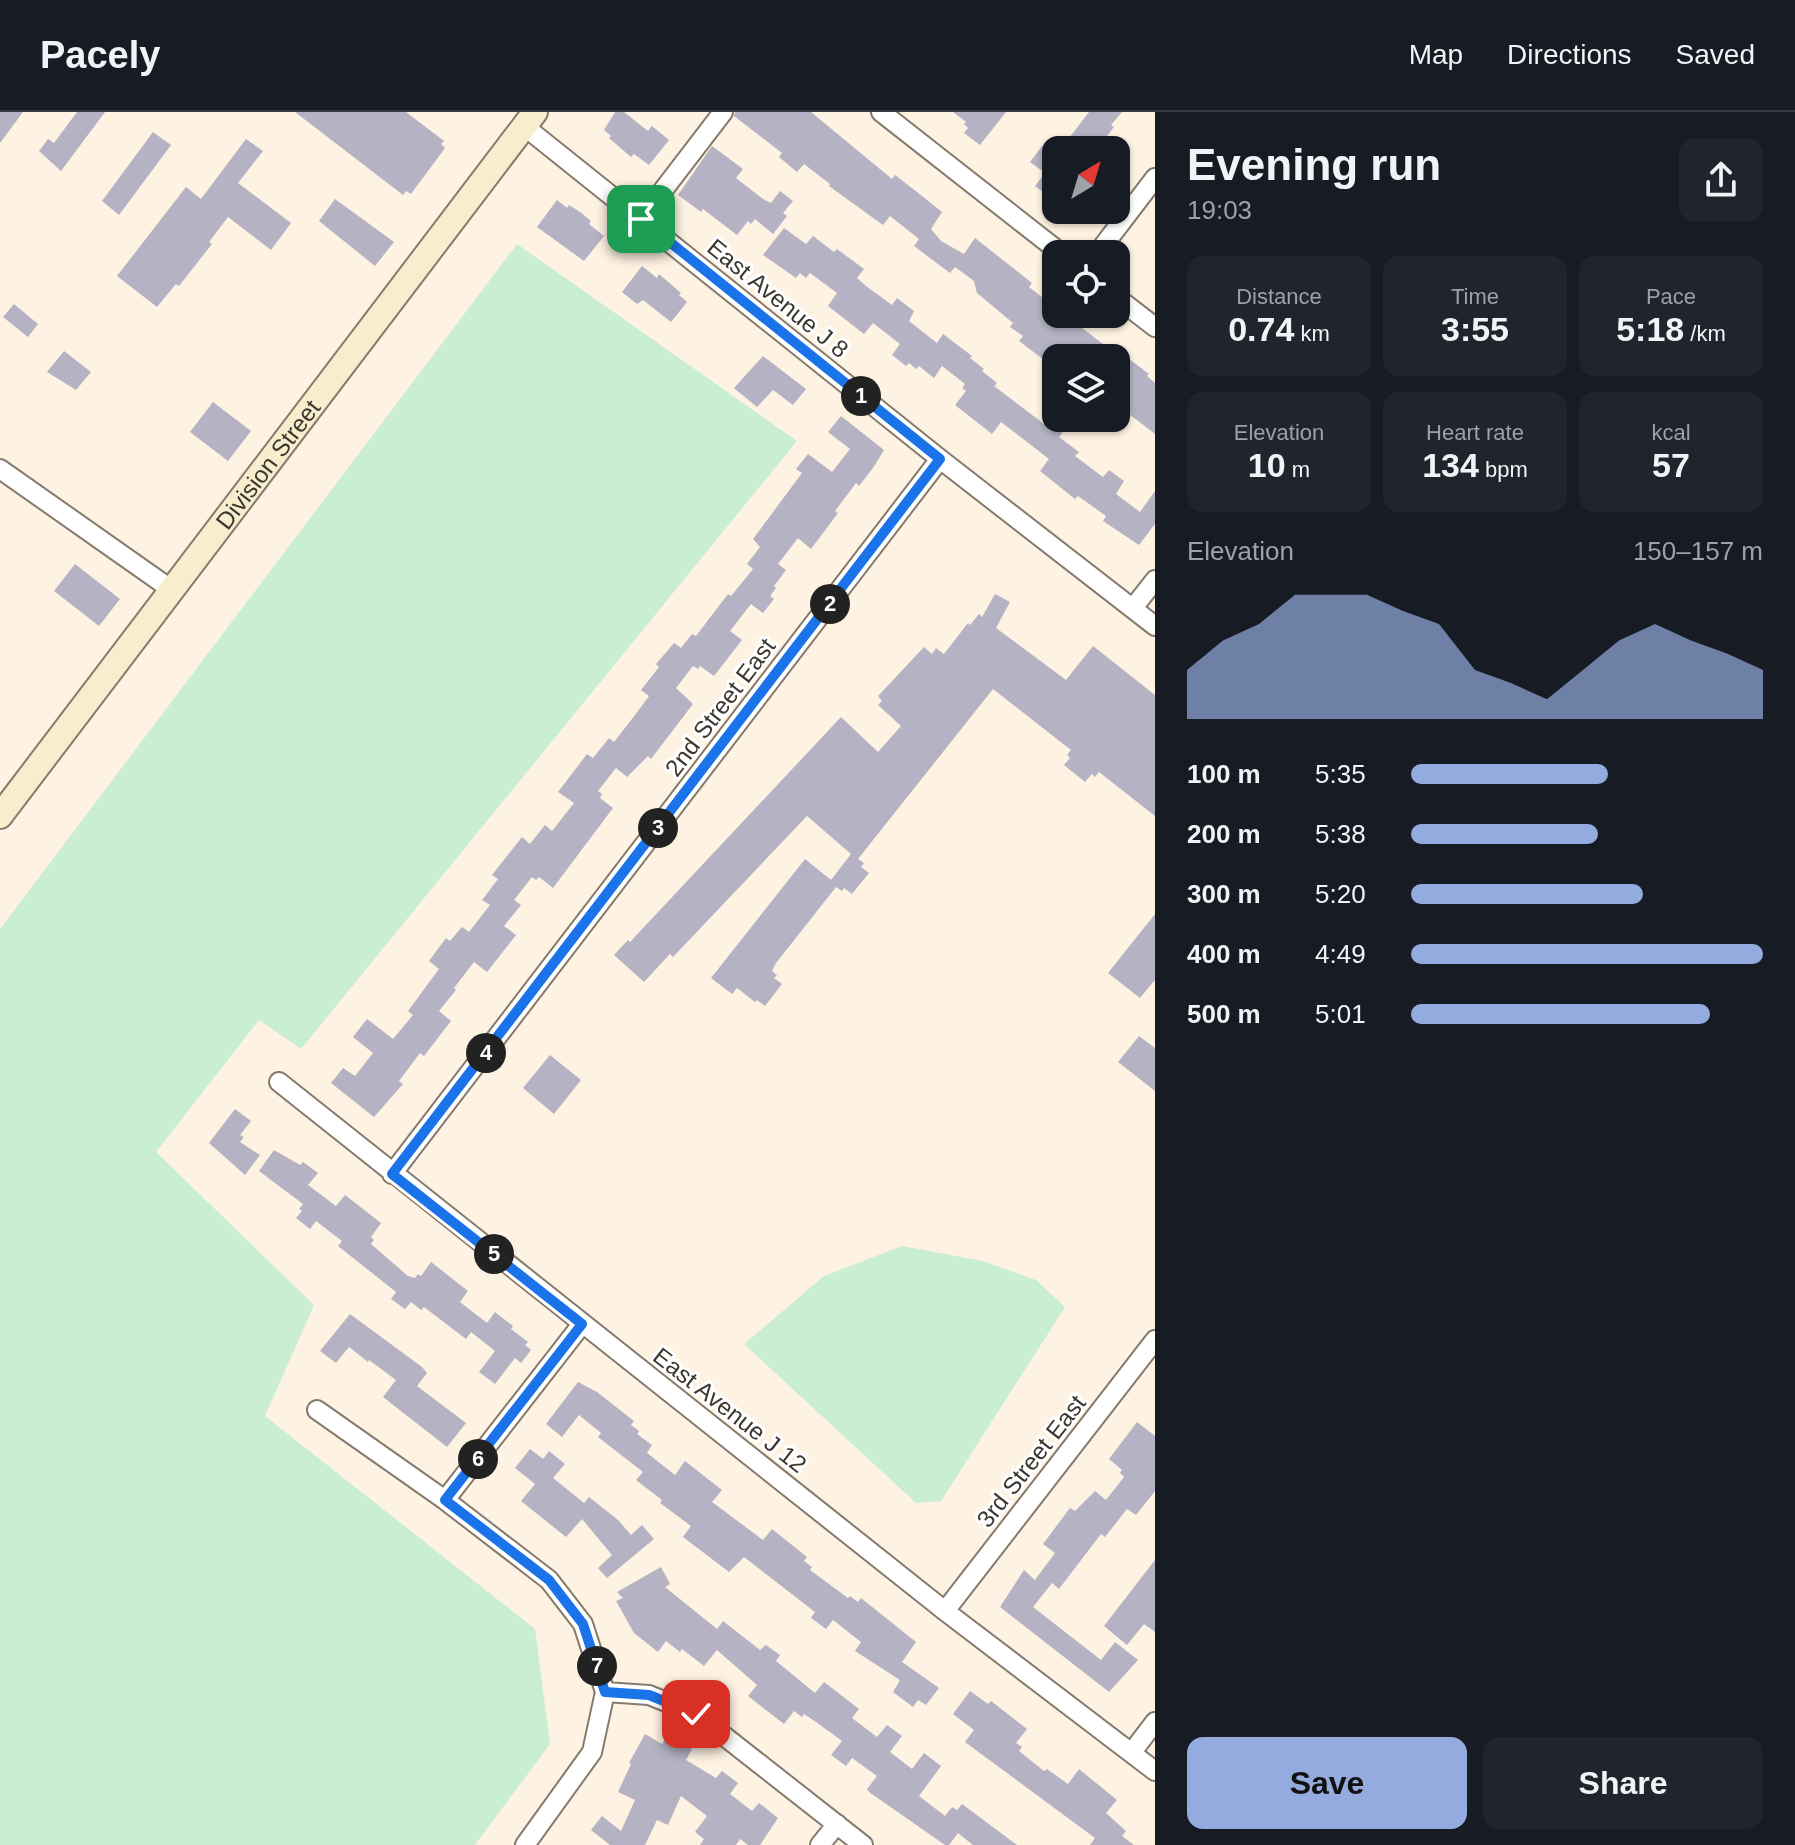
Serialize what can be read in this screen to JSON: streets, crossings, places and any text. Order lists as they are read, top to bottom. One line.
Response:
{"streets":{"main road":["Division Street"],"street":["East Avenue J 8","2nd Street East","East Avenue J 12","3rd Street East"]},"crossings":[["East Avenue J 8","Division Street"],["East Avenue J 8","2nd Street East"],["2nd Street East","East Avenue J 12"],["East Avenue J 12","3rd Street East"]],"north":"top right","page":{"header":"Pacely","nav":["Map","Directions","Saved"],"heading":["Evening run","19:03"],"stats":[["Distance","0.74 km"],["Time","3:55"],["Pace","5:18 /km"],["Elevation","10 m"],["Heart rate","134 bpm"],["kcal","57"]],"pins":["1","2","3","4","5","6","7"],"chart":["Elevation","150–157 m"],"list":[{"name":"100 m","note":"5:35"},{"name":"200 m","note":"5:38"},{"name":"300 m","note":"5:20"},{"name":"400 m","note":"4:49"},{"name":"500 m","note":"5:01"}],"buttons":["Save","Share"]}}
